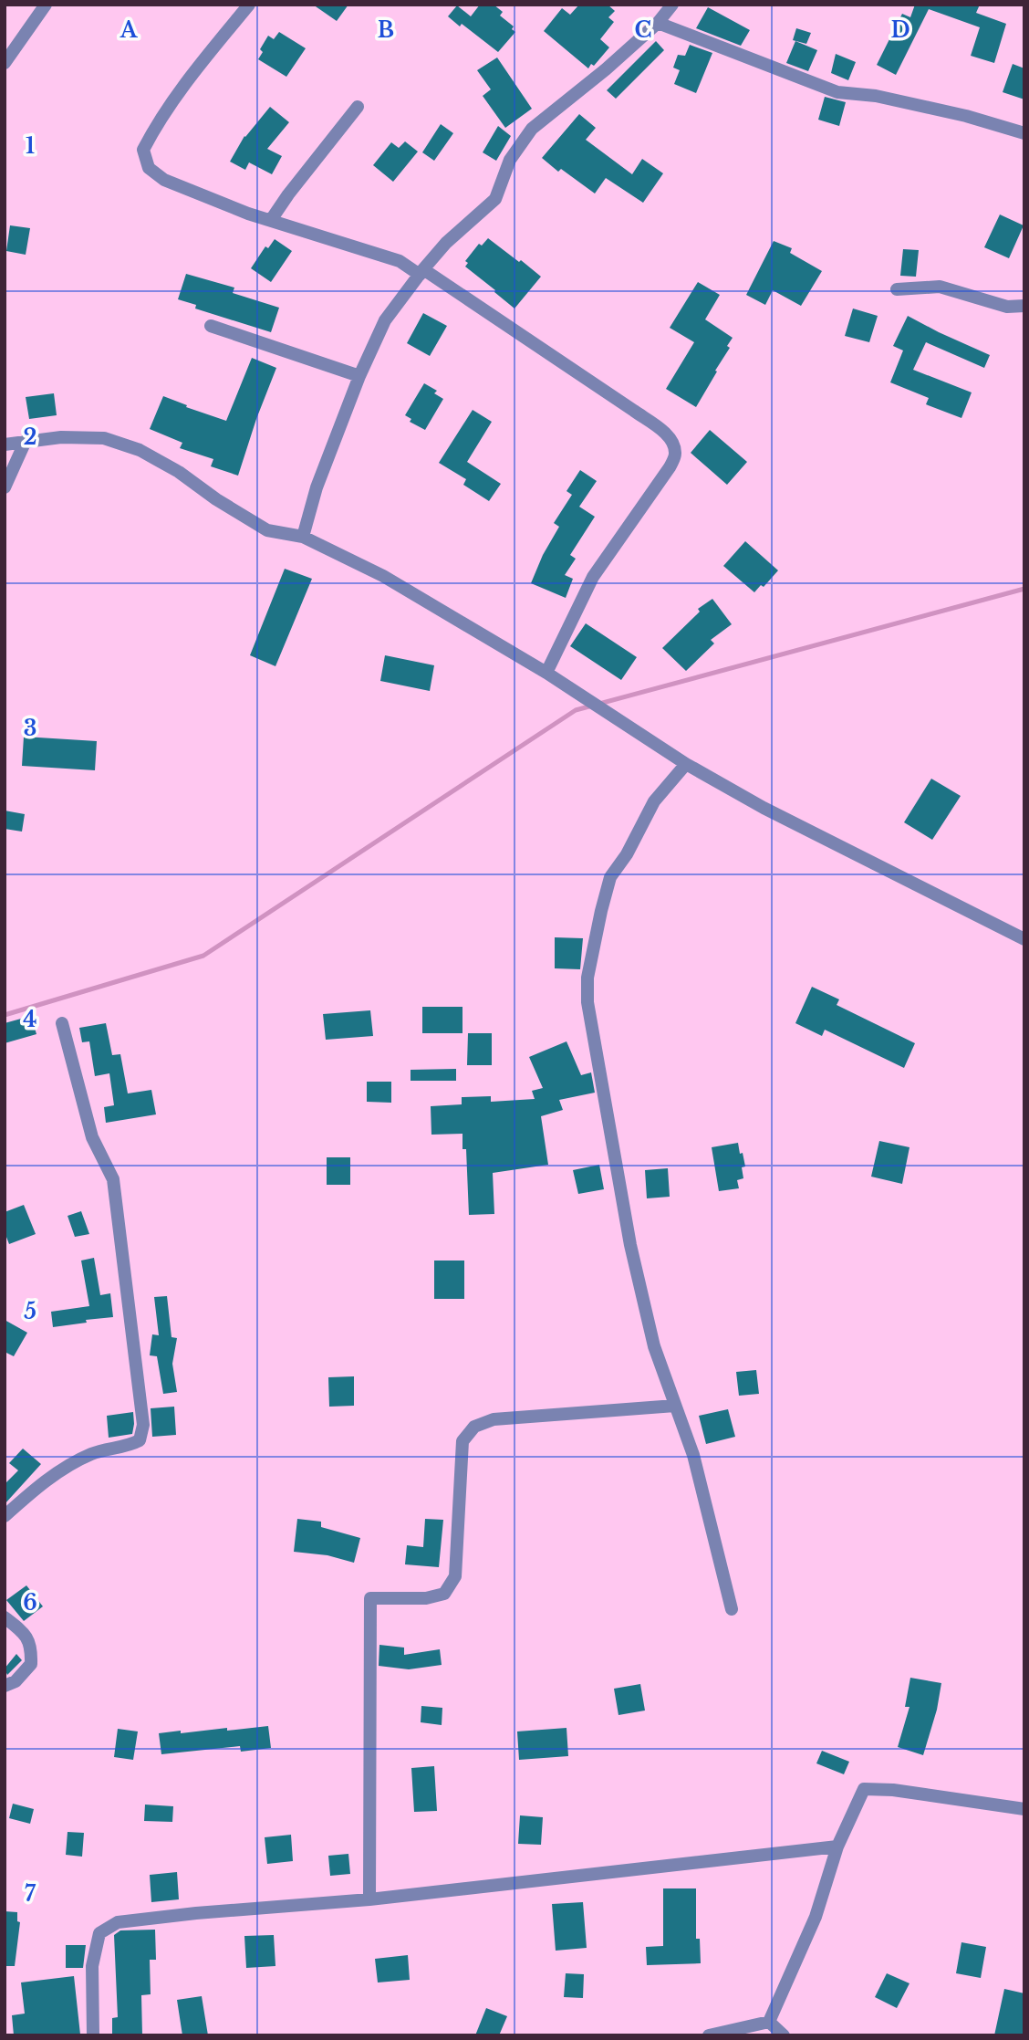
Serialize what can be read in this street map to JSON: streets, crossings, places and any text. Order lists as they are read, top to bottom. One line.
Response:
{"grid":{"columns":["A","B","C","D"],"rows":["1","2","3","4","5","6","7"]}}
